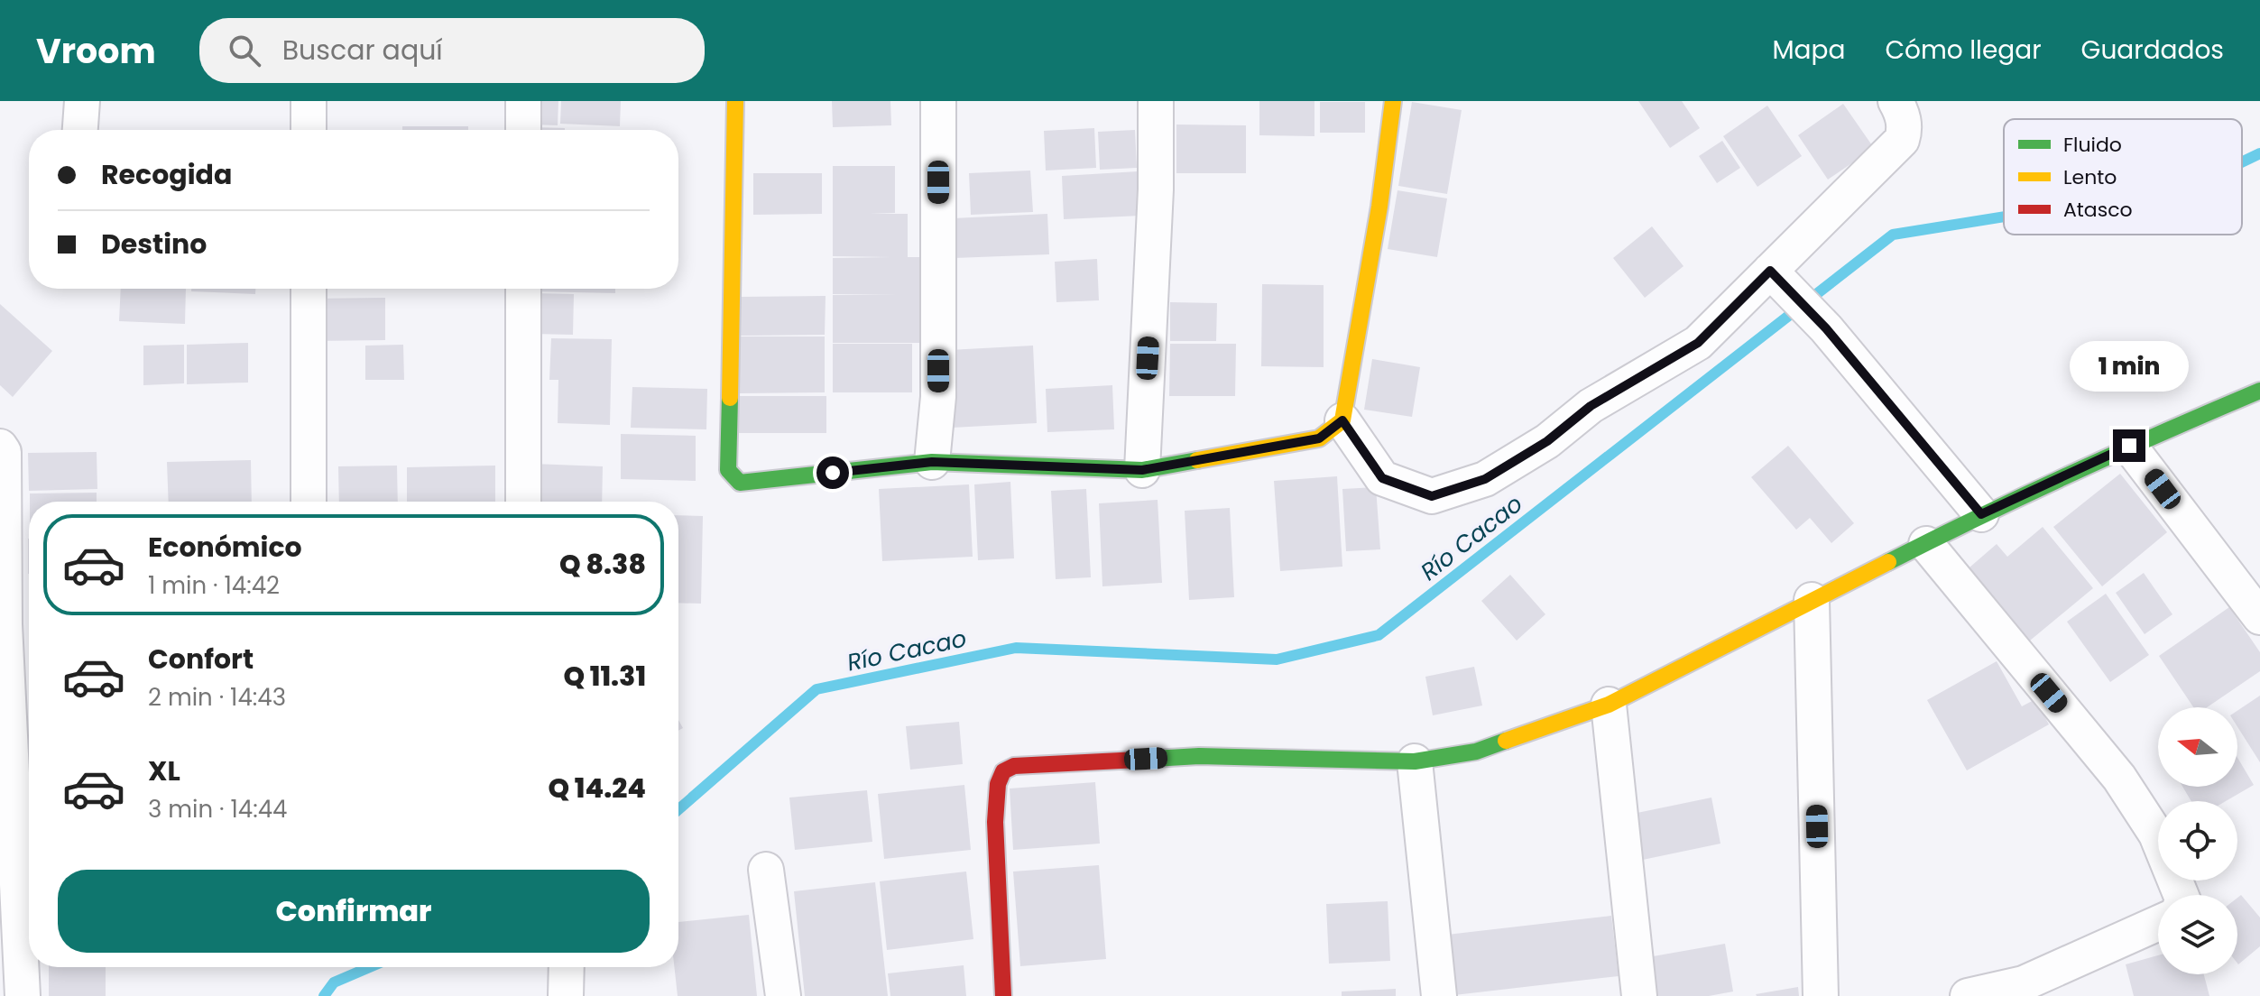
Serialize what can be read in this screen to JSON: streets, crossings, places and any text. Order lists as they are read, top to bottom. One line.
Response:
{"water":["Río Cacao"],"legend":["Fluido","Lento","Atasco"],"north":"left","page":{"header":"Vroom","search":"Buscar aquí","nav":["Mapa","Cómo llegar","Guardados"],"banner":["Recogida","Destino"],"bubble":"1 min","list":[{"name":"Económico","note":"1 min · 14:42","value":"Q 8.38"},{"name":"Confort","note":"2 min · 14:43","value":"Q 11.31"},{"name":"XL","note":"3 min · 14:44","value":"Q 14.24"}],"buttons":"Confirmar"}}
